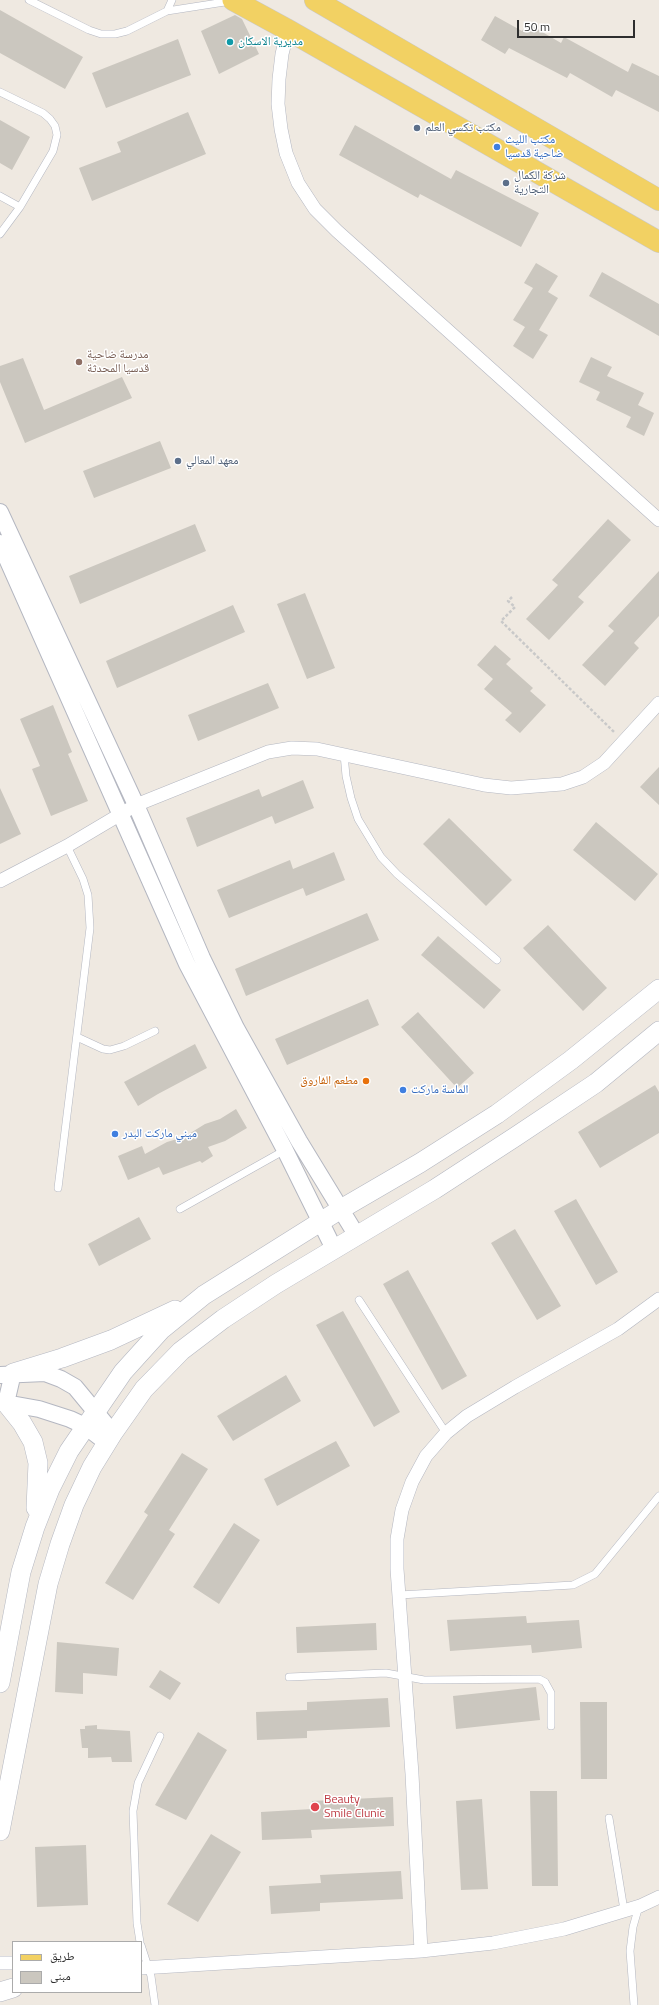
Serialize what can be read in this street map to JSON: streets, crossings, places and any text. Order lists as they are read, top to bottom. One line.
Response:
{"places":["مديرية الاسكان","مكتب تكسي العلم","مكتب الليث ضاحية قدسيا","شركة الكمال التجارية","مدرسة ضاحية قدسيا المحدثة","معهد المعالي","مطعم الفاروق","الماسة ماركت","ميني ماركت البدر","Beauty Smile Clunic"],"legend":["طريق","مبنى"],"scale_bar":"50 m"}
